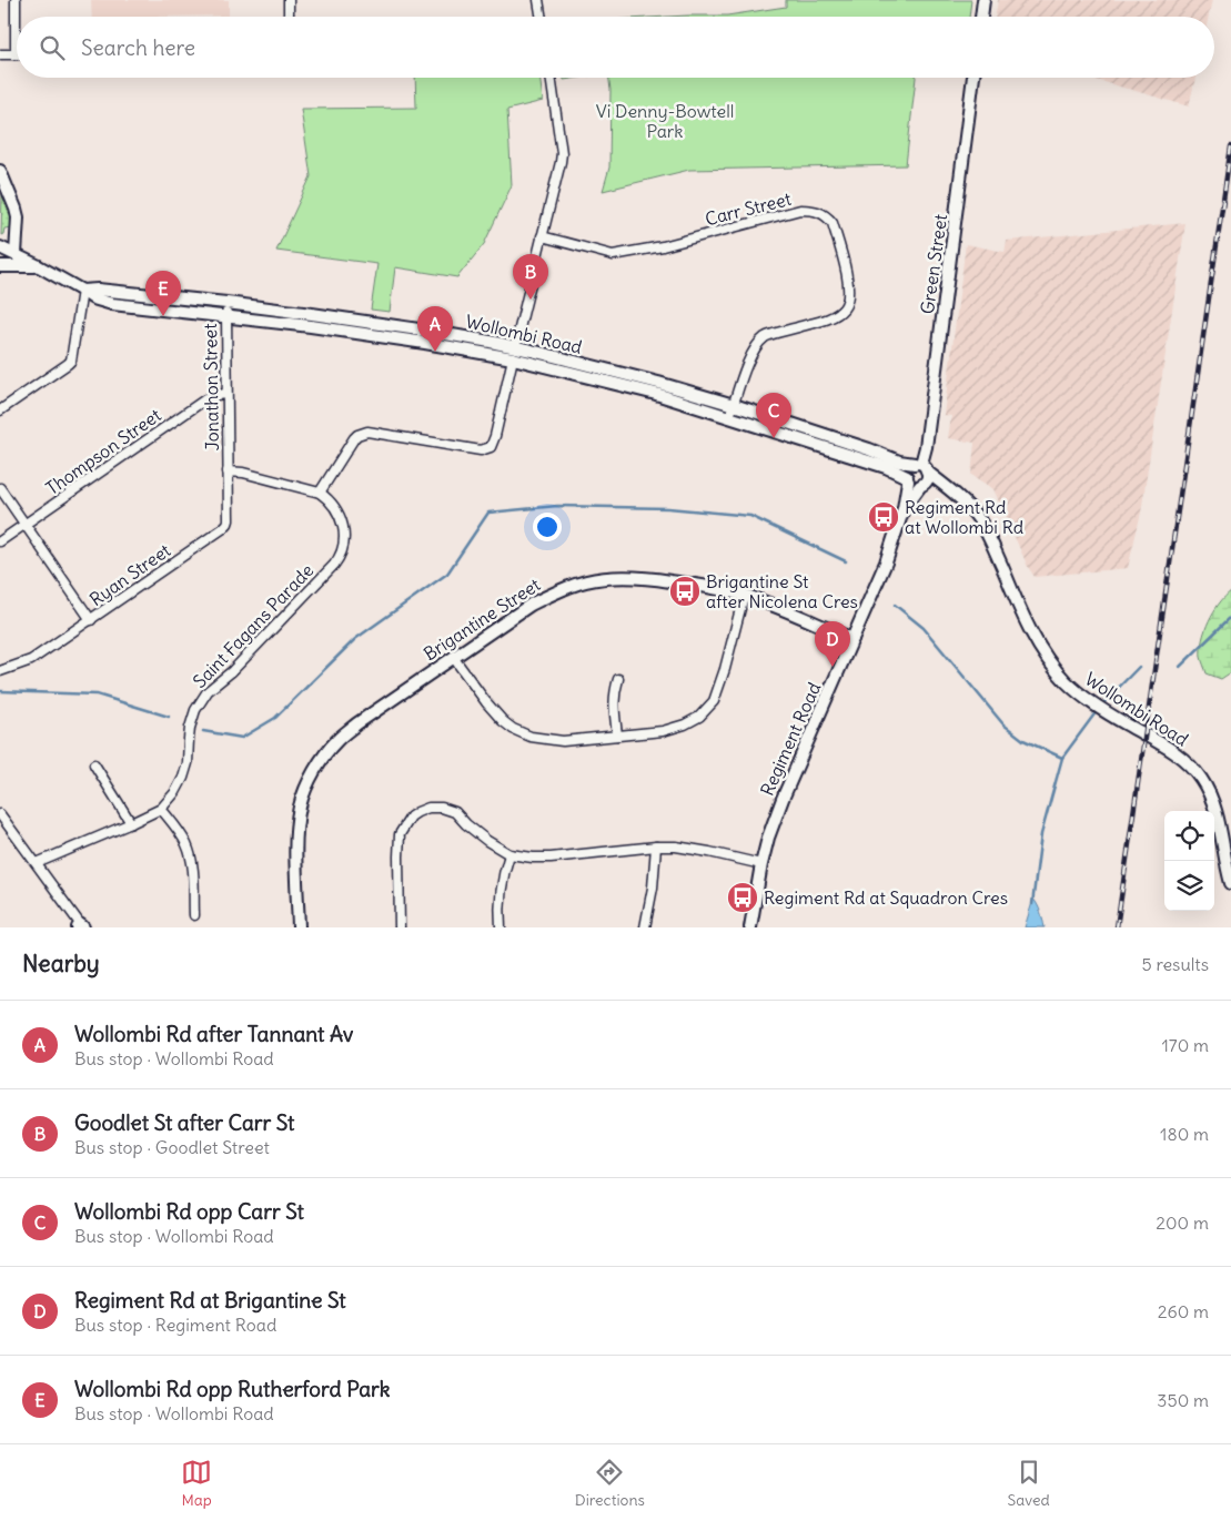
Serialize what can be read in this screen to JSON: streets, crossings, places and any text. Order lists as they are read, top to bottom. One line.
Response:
{"streets":{"main road":["Green Street","Wollombi Road","Brigantine Street","Regiment Road"],"street":["Carr Street","Jonathon Street","Thompson Street","Ryan Street","Saint Fagans Parade"]},"crossings":[["Carr Street","Wollombi Road"],["Green Street","Wollombi Road"],["Green Street","Regiment Road"],["Wollombi Road","Jonathon Street"],["Wollombi Road","Regiment Road"],["Jonathon Street","Thompson Street"],["Jonathon Street","Ryan Street"],["Brigantine Street","Regiment Road"]],"parks":["Vi Denny-Bowtell Park"],"places":{"bus stop":["Regiment Rd at Wollombi Rd","Brigantine St after Nicolena Cres","Regiment Rd at Squadron Cres"]},"page":{"search":"Search here","pins":["B","E","A","C","D"],"heading":["Nearby","5 results"],"list":[{"mark":"A","name":"Wollombi Rd after Tannant Av","note":"Bus stop · Wollombi Road","value":"170 m"},{"mark":"B","name":"Goodlet St after Carr St","note":"Bus stop · Goodlet Street","value":"180 m"},{"mark":"C","name":"Wollombi Rd opp Carr St","note":"Bus stop · Wollombi Road","value":"200 m"},{"mark":"D","name":"Regiment Rd at Brigantine St","note":"Bus stop · Regiment Road","value":"260 m"},{"mark":"E","name":"Wollombi Rd opp Rutherford Park","note":"Bus stop · Wollombi Road","value":"350 m"}],"nav":["Map","Directions","Saved"]}}
